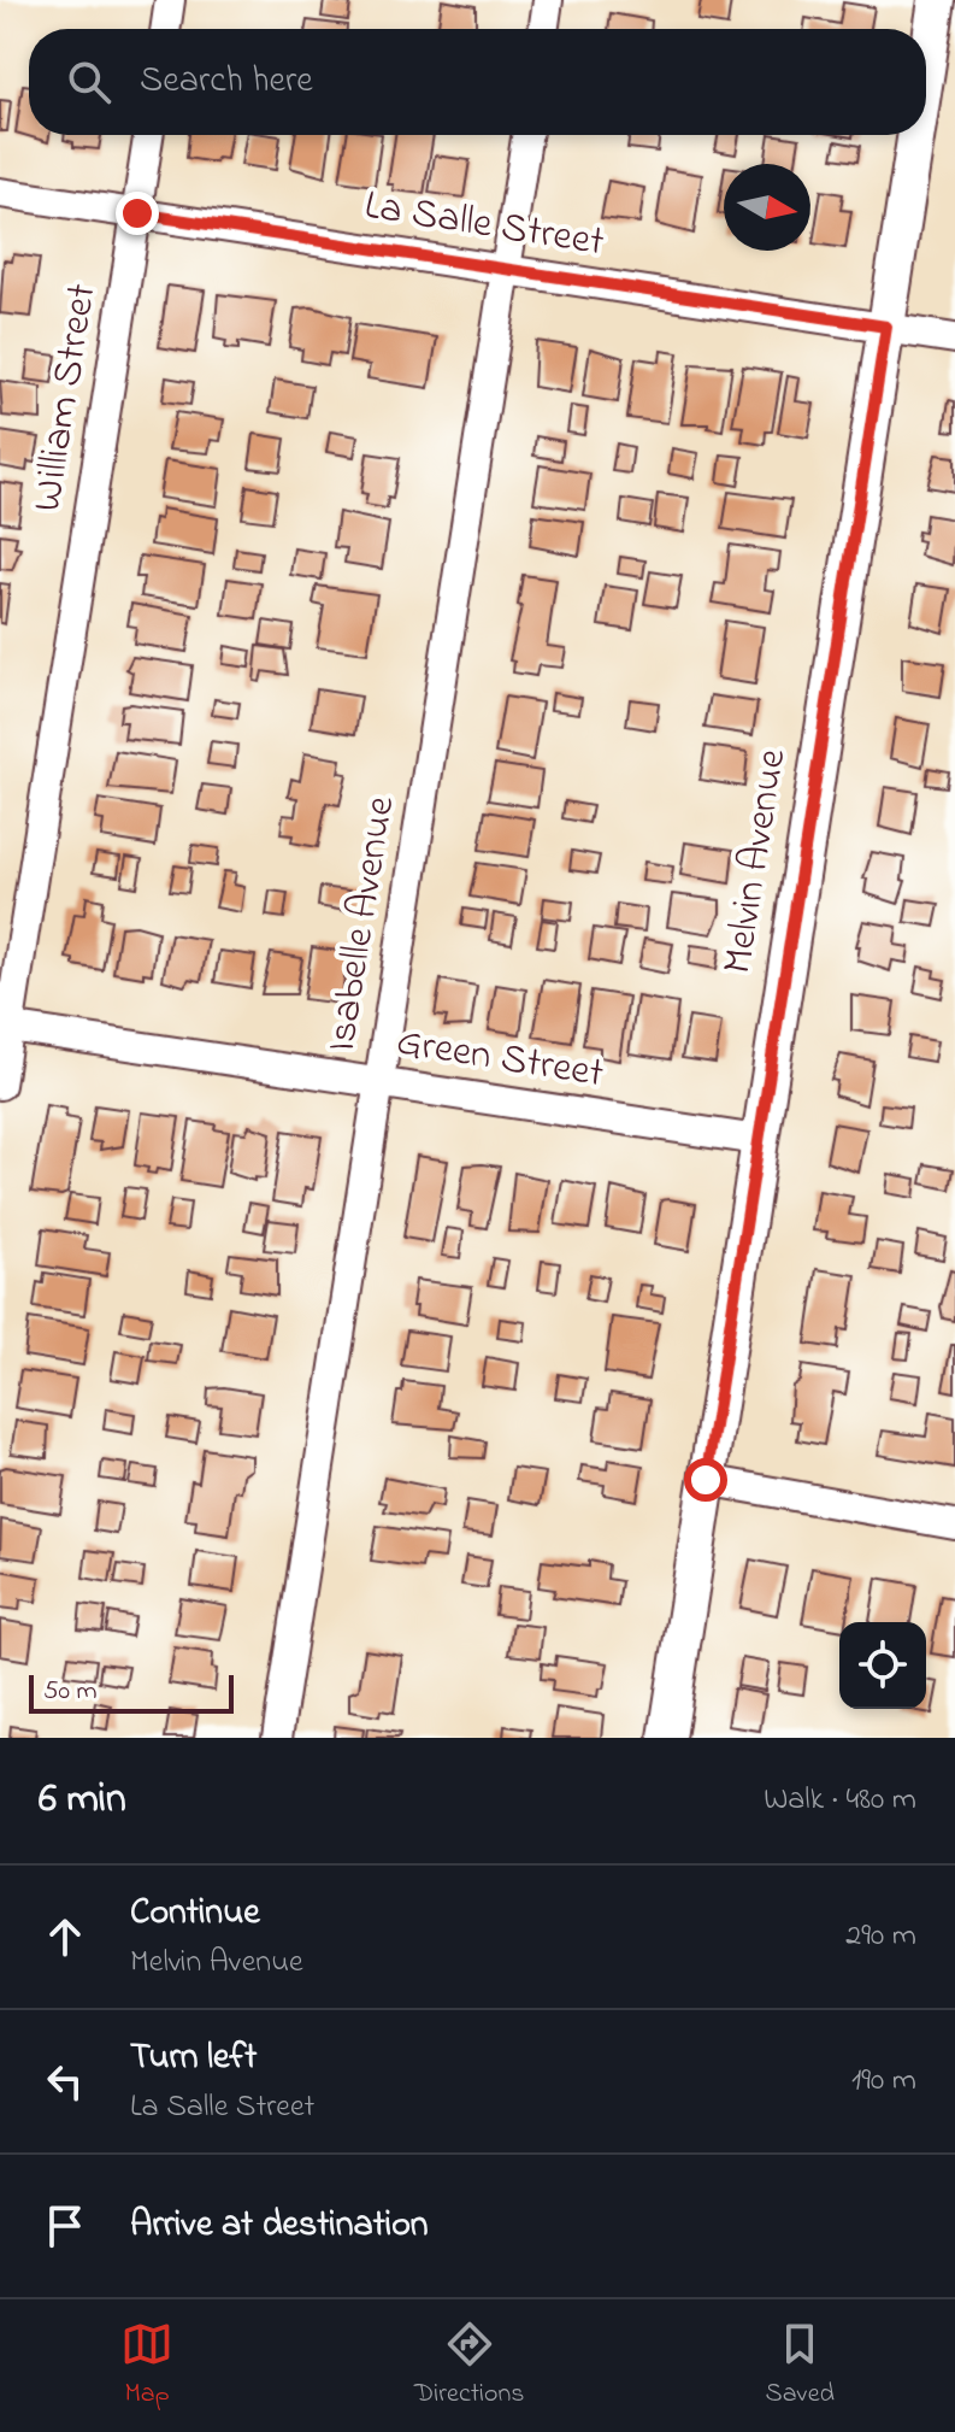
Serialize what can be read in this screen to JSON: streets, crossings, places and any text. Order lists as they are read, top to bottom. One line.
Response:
{"streets":{"street":["La Salle Street","William Street","Melvin Avenue","Isabelle Avenue","Green Street"]},"crossings":[["La Salle Street","William Street"],["La Salle Street","Melvin Avenue"],["La Salle Street","Isabelle Avenue"],["William Street","Green Street"],["Melvin Avenue","Green Street"],["Isabelle Avenue","Green Street"]],"scale_bar":"50 m","north":"right","page":{"search":"Search here","scale":"50 m","heading":["6 min","Walk · 480 m"],"list":[["Continue","Melvin Avenue","290 m"],["Turn left","La Salle Street","190 m"],"Arrive at destination"],"nav":["Map","Directions","Saved"]}}
